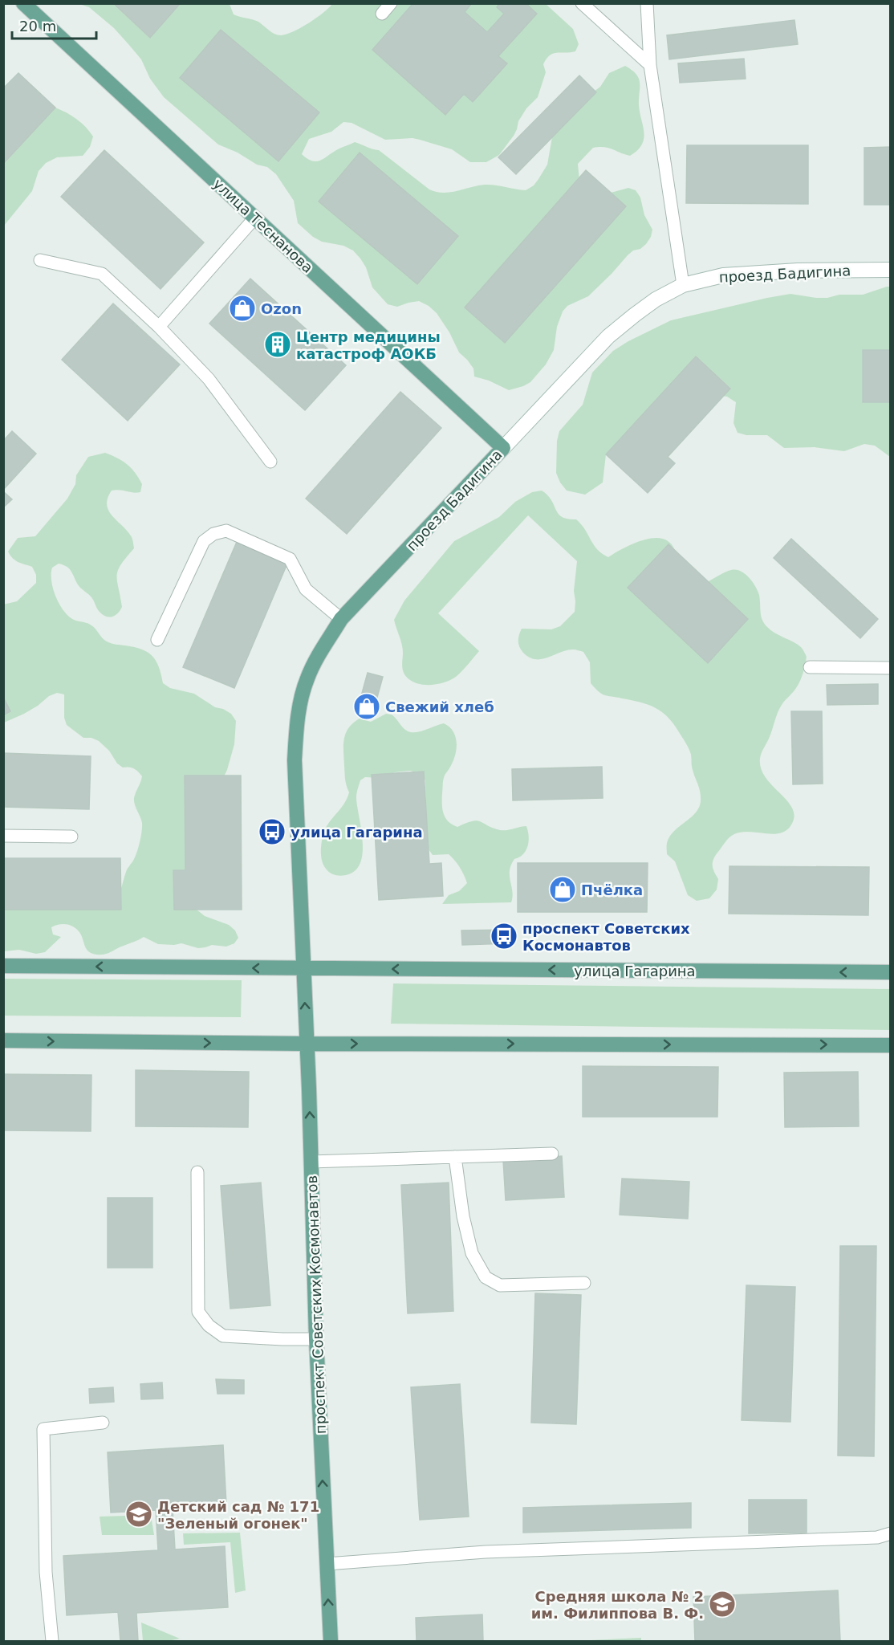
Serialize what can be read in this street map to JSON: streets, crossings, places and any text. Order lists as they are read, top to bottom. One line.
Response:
{"streets":{"main road":["улица Теснанова","проезд Бадигина","улица Гагарина","проспект Советских Космонавтов"]},"crossings":[["улица Теснанова","проезд Бадигина"],["проезд Бадигина","улица Гагарина"],["проезд Бадигина","проспект Советских Космонавтов"],["улица Гагарина","проспект Советских Космонавтов"]],"one_way":["проспект Советских Космонавтов"],"places":{"shop":["Ozon","Свежий хлеб","Пчёлка"],"building":["Центр медицины катастроф АОКБ"],"bus stop":["улица Гагарина","проспект Советских Космонавтов"],"school or university":["Детский сад № 171 \"Зеленый огонек\"","Средняя школа № 2 им. Филиппова В. Ф."]},"scale_bar":"20 m"}
